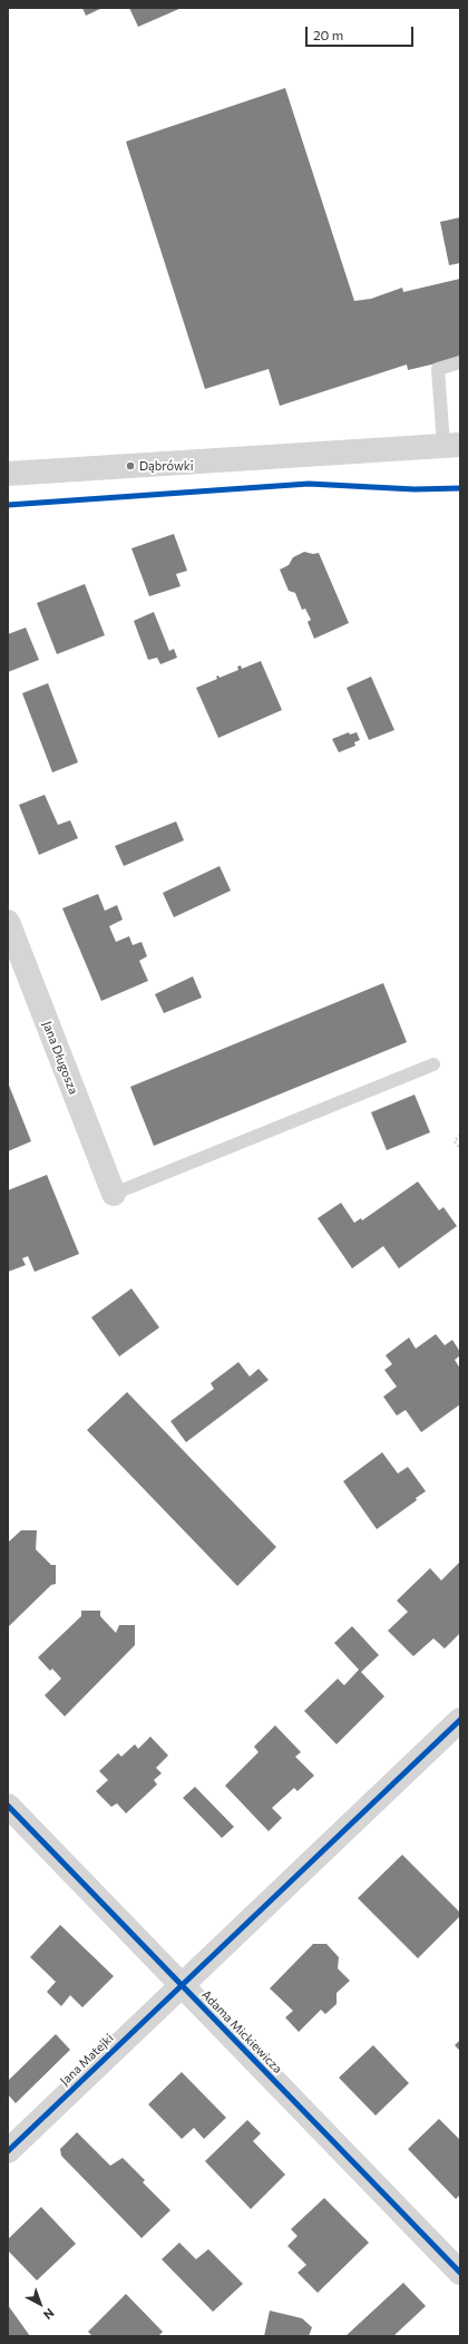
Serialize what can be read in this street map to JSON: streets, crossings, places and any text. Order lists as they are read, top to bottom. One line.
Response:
{"streets":{"street":["Jana Długosza","Adama Mickiewicza","Jana Matejki"]},"crossings":[["Adama Mickiewicza","Jana Matejki"]],"places":["Dąbrówki"],"scale_bar":"20 m","north":"bottom right"}
